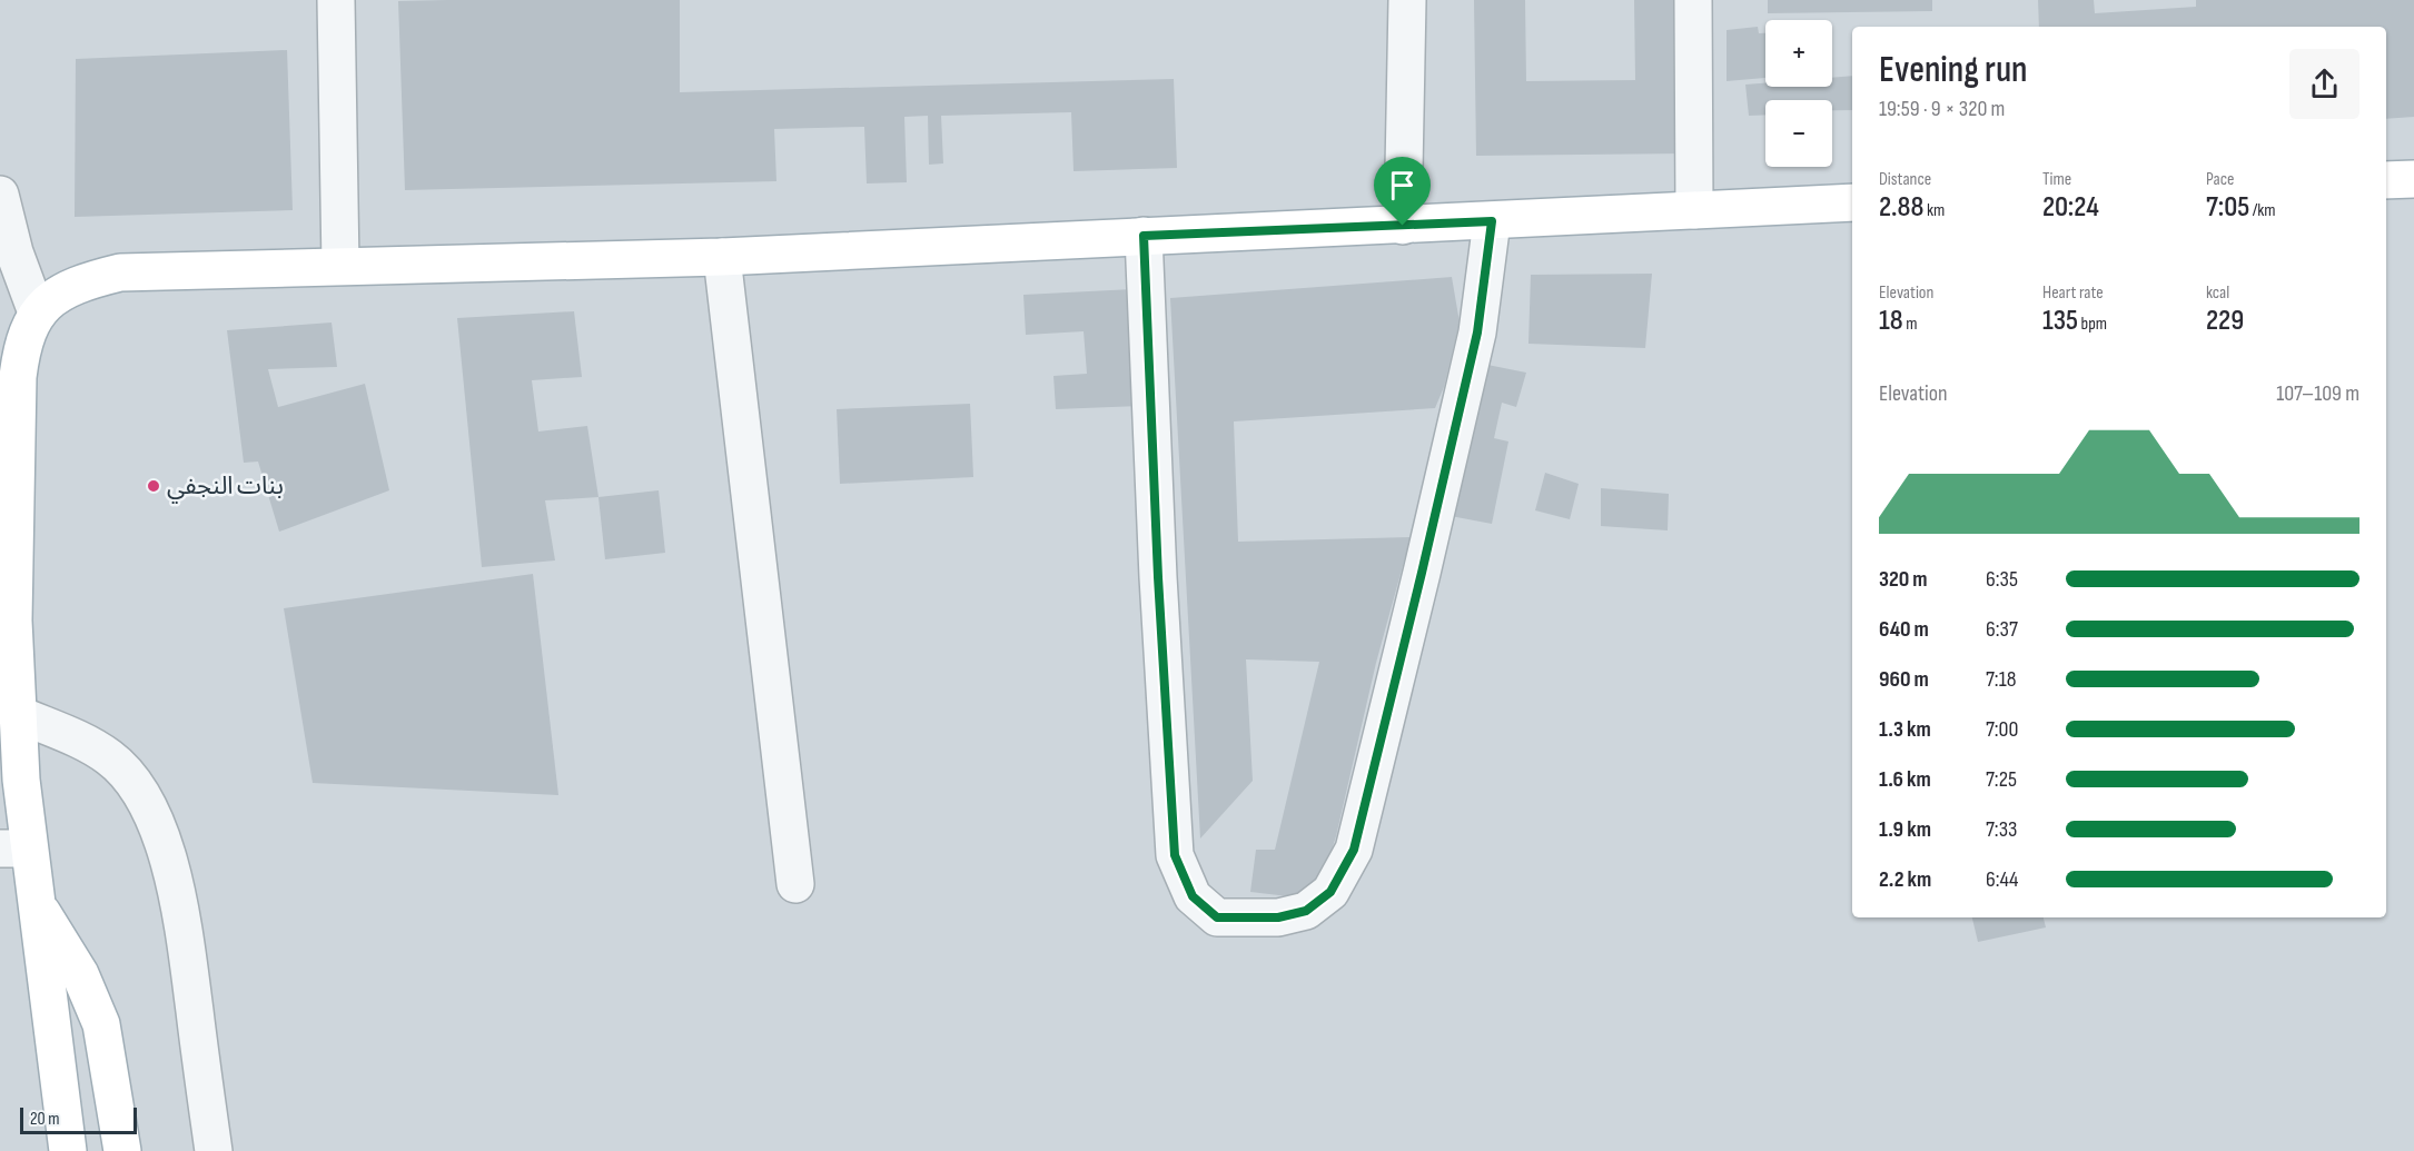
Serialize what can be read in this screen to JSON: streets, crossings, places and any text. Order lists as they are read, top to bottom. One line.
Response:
{"places":["بنات النجفي"],"scale_bar":"20 m","page":{"map_buttons":["+","−"],"heading":["Evening run","19:59 · 9 × 320 m"],"stats":[["Distance","2.88 km"],["Time","20:24"],["Pace","7:05 /km"],["Elevation","18 m"],["Heart rate","135 bpm"],["kcal","229"]],"chart":["Elevation","107–109 m"],"list":[{"name":"320 m","note":"6:35"},{"name":"640 m","note":"6:37"},{"name":"960 m","note":"7:18"},{"name":"1.3 km","note":"7:00"},{"name":"1.6 km","note":"7:25"},{"name":"1.9 km","note":"7:33"},{"name":"2.2 km","note":"6:44"}],"scale":"20 m"}}
